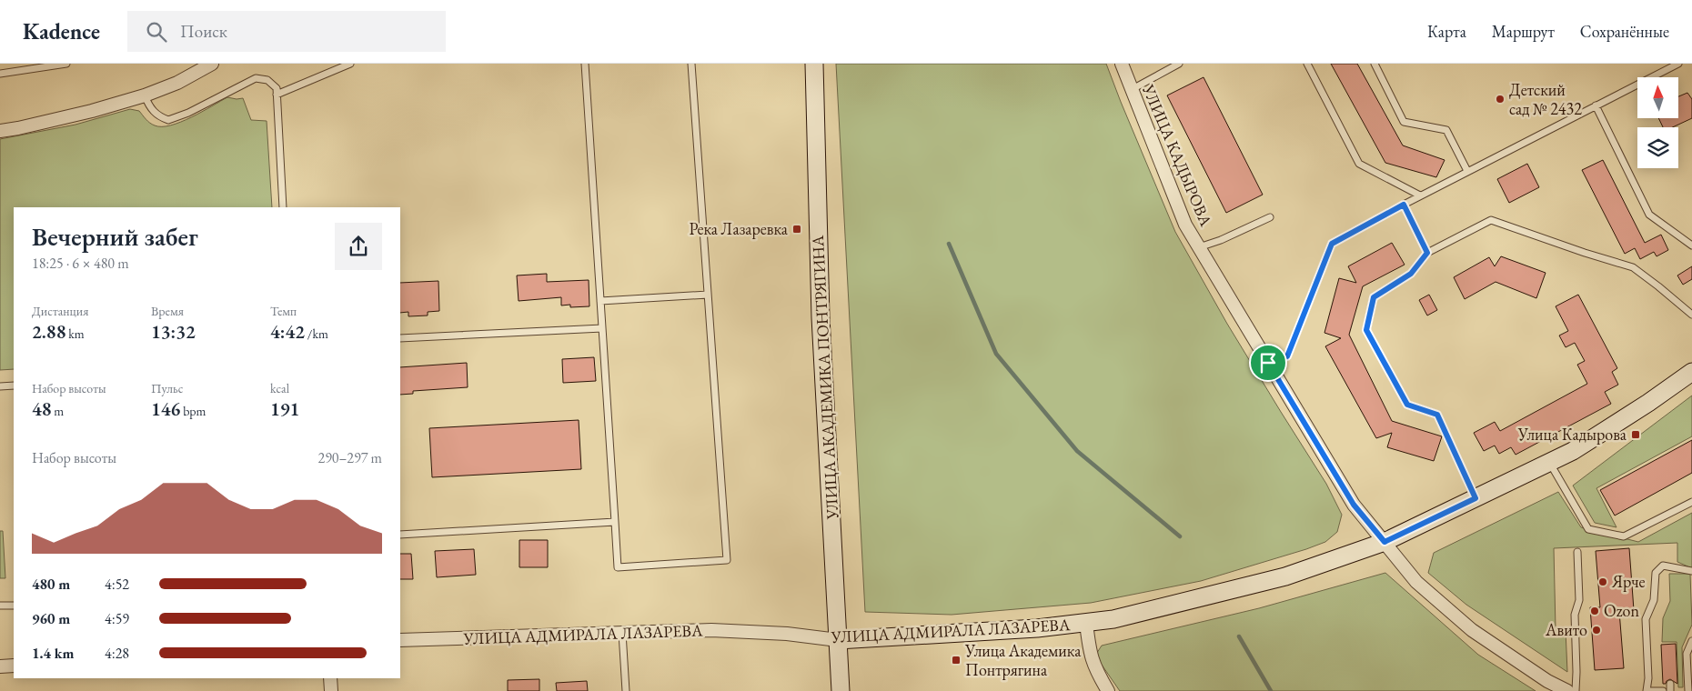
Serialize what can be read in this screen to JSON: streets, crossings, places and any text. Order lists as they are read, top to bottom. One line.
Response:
{"streets":{"street":["УЛИЦА КАДЫРОВА","УЛИЦА АКАДЕМИКА ПОНТРЯГИНА","УЛИЦА АДМИРАЛА ЛАЗАРЕВА"]},"crossings":[["УЛИЦА КАДЫРОВА","УЛИЦА АДМИРАЛА ЛАЗАРЕВА"],["УЛИЦА АКАДЕМИКА ПОНТРЯГИНА","УЛИЦА АДМИРАЛА ЛАЗАРЕВА"]],"places":{"other":["Детский сад № 2432","Ярче","Ozon","Авито"],"transit":["Река Лазаревка","Улица Кадырова","Улица Академика Понтрягина"]},"north":"top","page":{"header":"Kadence","search":"Поиск","nav":["Карта","Маршрут","Сохранённые"],"heading":["Вечерний забег","18:25 · 6 × 480 m"],"stats":[["Дистанция","2.88 km"],["Время","13:32"],["Темп","4:42 /km"],["Набор высоты","48 m"],["Пульс","146 bpm"],["kcal","191"]],"chart":["Набор высоты","290–297 m"],"list":[{"name":"480 m","note":"4:52"},{"name":"960 m","note":"4:59"},{"name":"1.4 km","note":"4:28"}]}}
